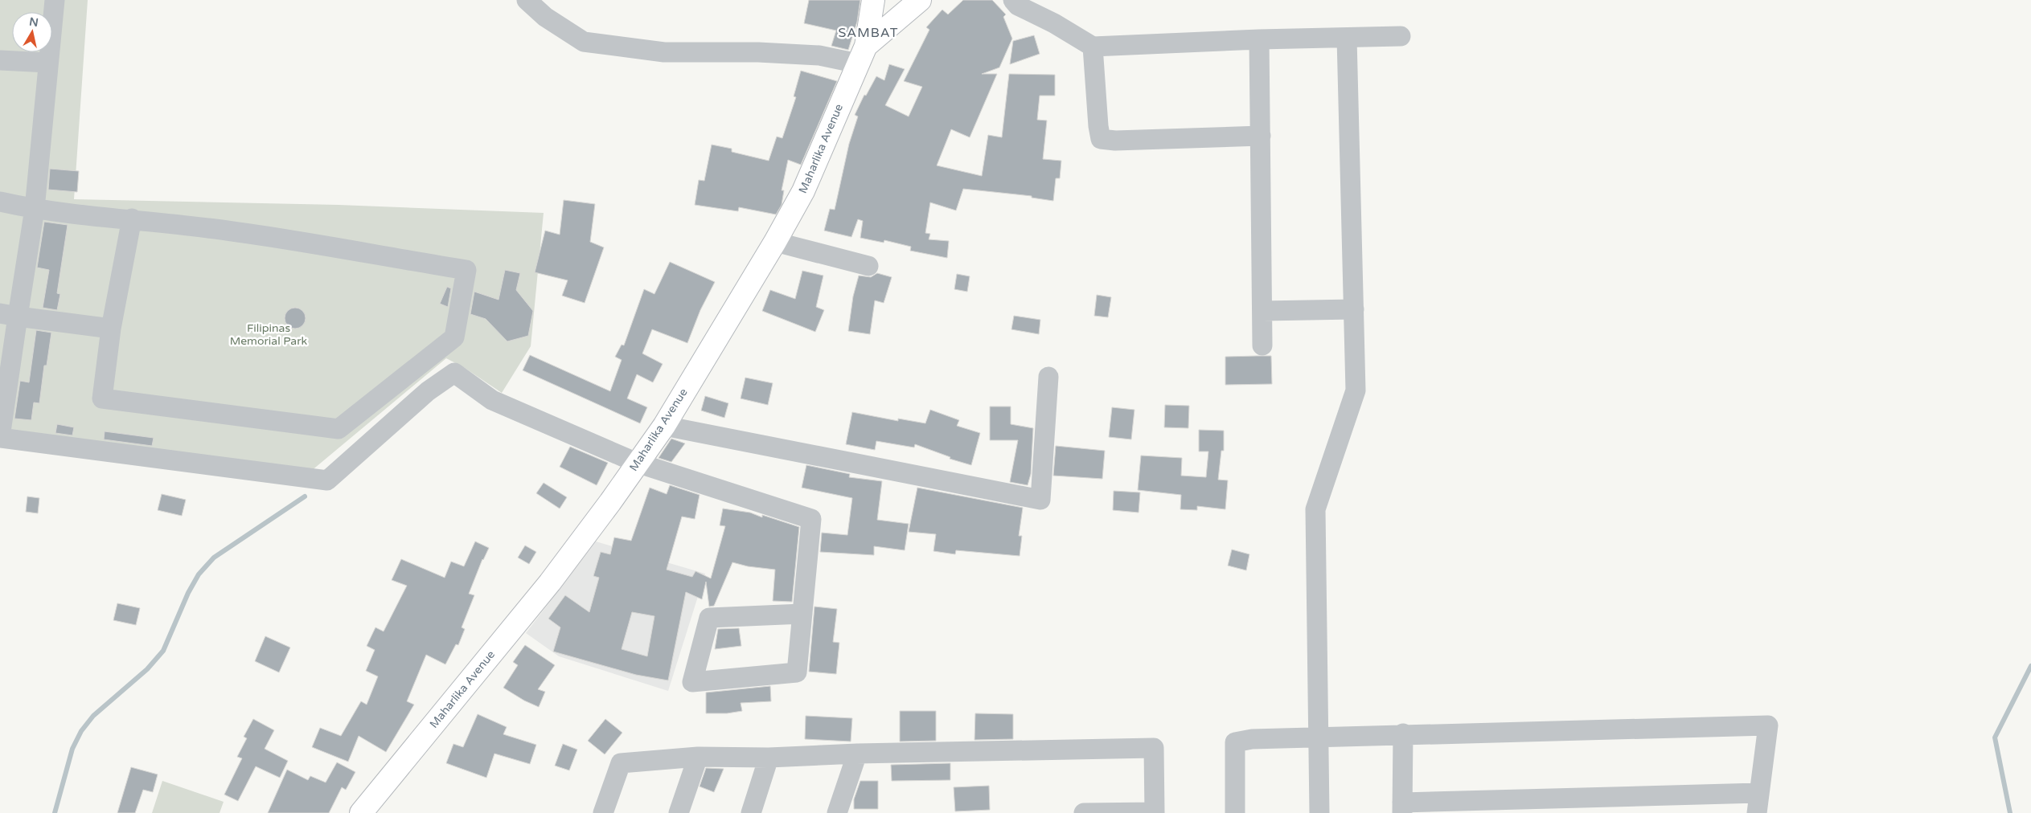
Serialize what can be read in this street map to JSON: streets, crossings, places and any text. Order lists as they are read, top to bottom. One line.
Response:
{"streets":{"main road":["Maharlika Avenue"]},"districts":["SAMBAT"],"parks":["Filipinas Memorial Park"],"north":"top"}
